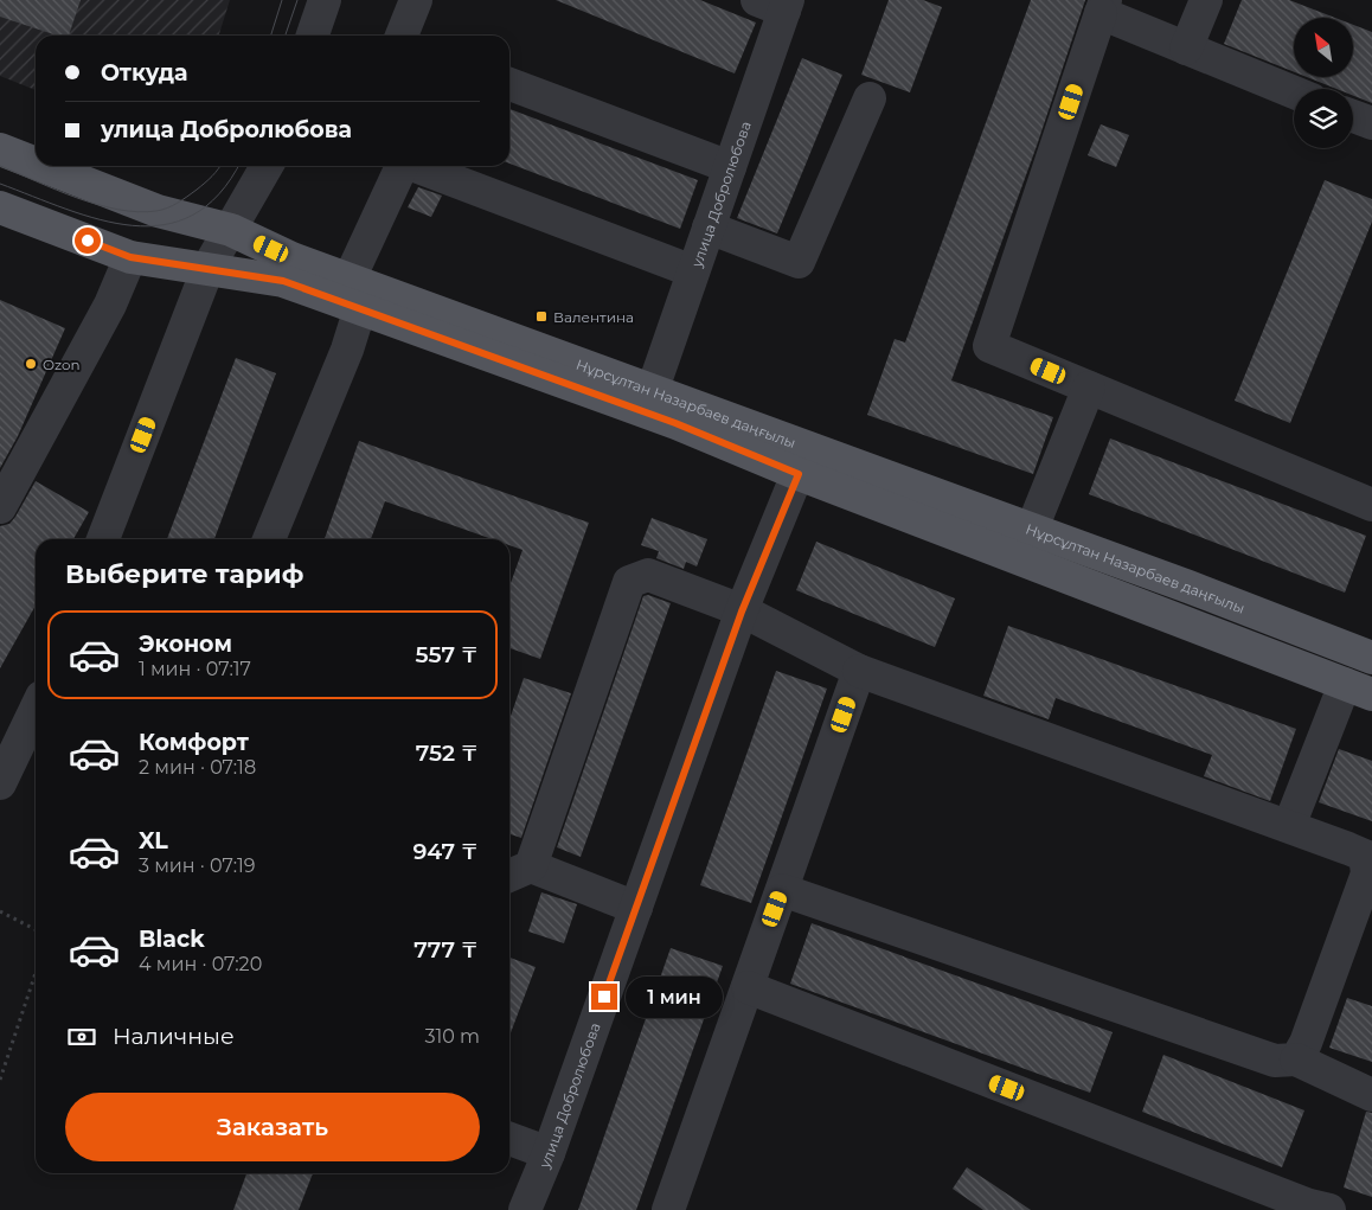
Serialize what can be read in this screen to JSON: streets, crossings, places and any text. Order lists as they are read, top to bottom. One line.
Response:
{"streets":{"main road":["Нұрсұлтан Назарбаев даңғылы"],"street":["улица Добролюбова"]},"crossings":[["улица Добролюбова","Нұрсұлтан Назарбаев даңғылы"]],"places":{"transit":["Валентина"],"other":["Ozon"]},"north":"top left","page":{"banner":["Откуда","улица Добролюбова"],"heading":"Выберите тариф","list":[{"name":"Эконом","note":"1 мин · 07:17","value":"557 ₸"},{"name":"Комфорт","note":"2 мин · 07:18","value":"752 ₸"},{"name":"XL","note":"3 мин · 07:19","value":"947 ₸"},{"name":"Black","note":"4 мин · 07:20","value":"777 ₸"}],"bubble":"1 мин","pay":["Наличные","310 m"],"buttons":"Заказать"}}
